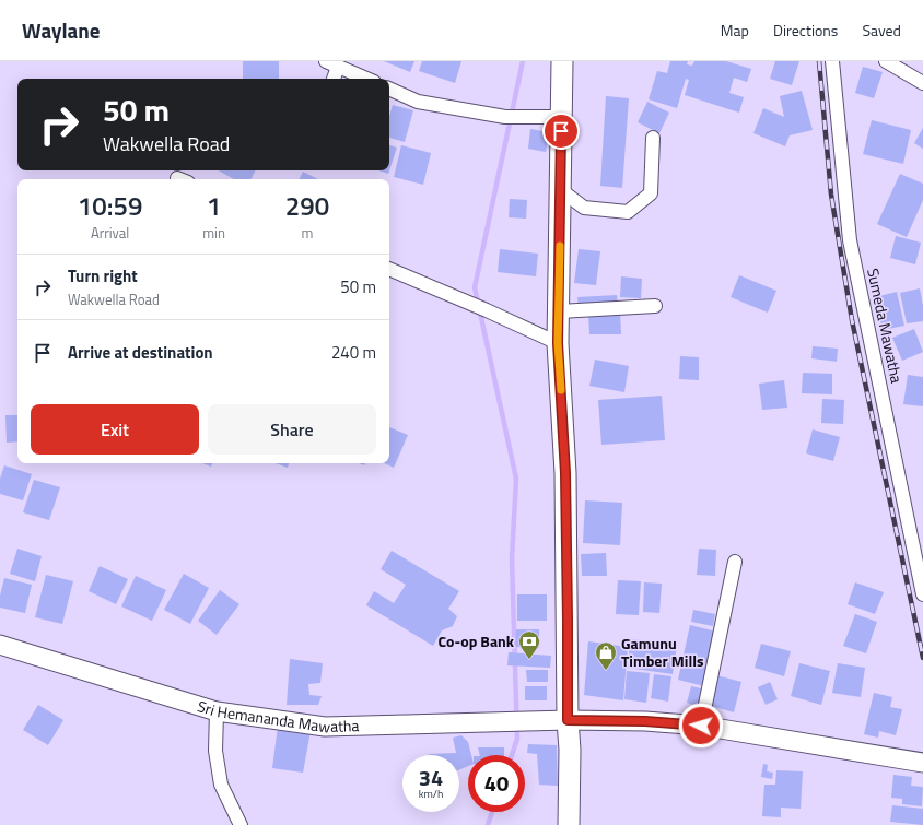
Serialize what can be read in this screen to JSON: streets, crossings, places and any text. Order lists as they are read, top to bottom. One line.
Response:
{"streets":{"main road":["Sri Hemananda Mawatha"],"street":["Sumeda Mawatha"]},"places":{"bank":["Co-op Bank"],"shop":["Gamunu Timber Mills"]},"page":{"header":"Waylane","nav":["Map","Directions","Saved"],"turn":["50 m","Wakwella Road"],"eta":["10:59","Arrival","1","min","290","m"],"list":[{"name":"Turn right","note":"Wakwella Road","value":"50 m"},{"name":"Arrive at destination","value":"240 m"}],"buttons":["Exit","Share"],"speed":"34 km/h","limit":"40"}}
